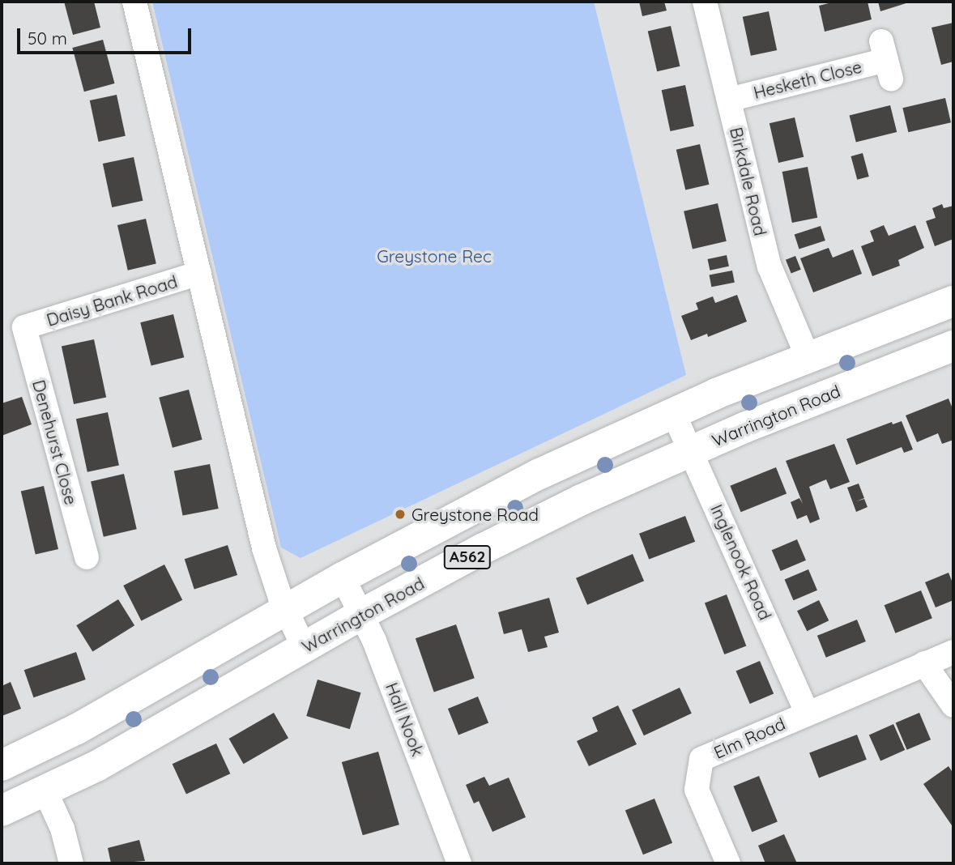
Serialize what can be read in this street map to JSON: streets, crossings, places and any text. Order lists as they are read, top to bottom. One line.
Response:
{"streets":{"main road":["Warrington Road","A562"],"street":["Hesketh Close","Birkdale Road","Daisy Bank Road","Denehurst Close","Inglenook Road","Hall Nook","Elm Road"]},"crossings":[["Hesketh Close","Birkdale Road"],["Birkdale Road","A562"],["Daisy Bank Road","Denehurst Close"],["Warrington Road","Inglenook Road"],["Warrington Road","Hall Nook"],["A562","Inglenook Road"],["A562","Hall Nook"],["Inglenook Road","Elm Road"]],"parks":["Greystone Rec"],"places":["Greystone Road"],"scale_bar":"50 m"}
